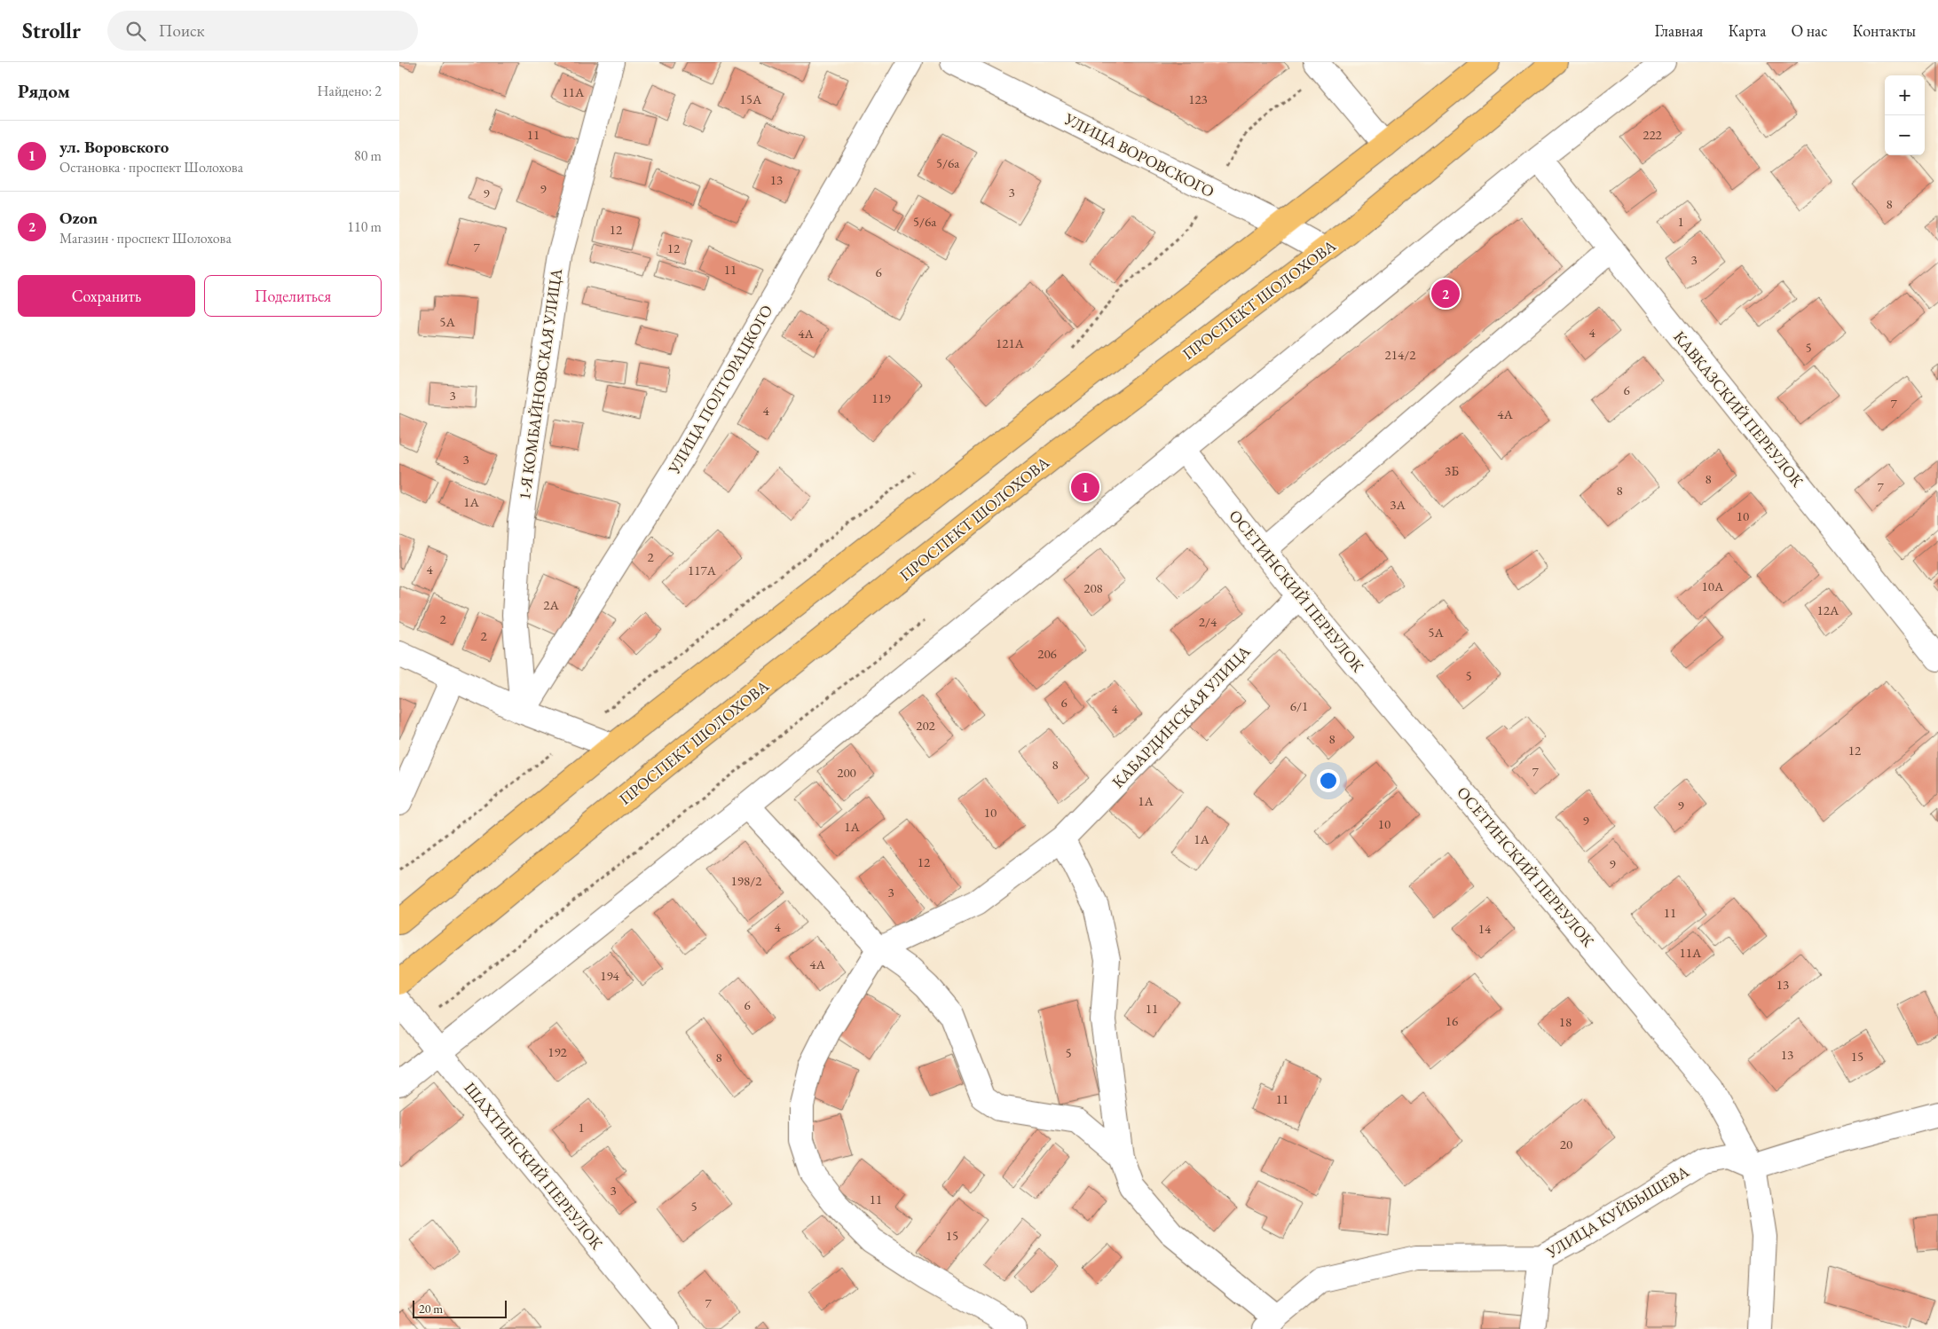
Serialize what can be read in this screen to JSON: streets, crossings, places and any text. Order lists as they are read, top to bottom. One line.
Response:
{"streets":{"main road":["ПРОСПЕКТ ШОЛОХОВА"],"street":["УЛИЦА ВОРОВСКОГО","1-Я КОМБАЙНОВСКАЯ УЛИЦА","УЛИЦА ПОЛТОРАЦКОГО","КАВКАЗСКИЙ ПЕРЕУЛОК","ОСЕТИНСКИЙ ПЕРЕУЛОК","КАБАРДИНСКАЯ УЛИЦА","ШАХТИНСКИЙ ПЕРЕУЛОК","УЛИЦА КУЙБЫШЕВА"]},"crossings":[["УЛИЦА ВОРОВСКОГО","ПРОСПЕКТ ШОЛОХОВА"],["1-Я КОМБАЙНОВСКАЯ УЛИЦА","УЛИЦА ПОЛТОРАЦКОГО"],["ОСЕТИНСКИЙ ПЕРЕУЛОК","КАБАРДИНСКАЯ УЛИЦА"],["ОСЕТИНСКИЙ ПЕРЕУЛОК","УЛИЦА КУЙБЫШЕВА"]],"house_numbers":["11А","15А","123","11","222","5/6а","13","9","3","9","8","5/6а","1","12","7","12","3","11","6","5А","4","4А","121А","5","214/2","6","3","119","7","4","4А","3","3Б","8","7","8","1А","3А","10","2","4","117А","10А","208","2А","12А","2","2/4","5А","2","206","5","6","6/1","4","202","8","12","8","7","200","1А","9","10","9","10","1А","1А","12","9","198/2","3","11","4","14","11А","4А","194","13","6","11","16","18","192","5","13","15","8","11","1","20","3","11","5","15","7"],"scale_bar":"20 m","page":{"header":"Strollr","search":"Поиск","nav":["Главная","Карта","О нас","Контакты"],"heading":["Рядом","Найдено: 2"],"map_buttons":["+","−"],"list":[{"mark":"1","name":"ул. Воровского","note":"Остановка · проспект Шолохова","value":"80 m"},{"mark":"2","name":"Ozon","note":"Магазин · проспект Шолохова","value":"110 m"}],"buttons":["Сохранить","Поделиться"],"pins":["2","1"],"scale":"20 m"}}
